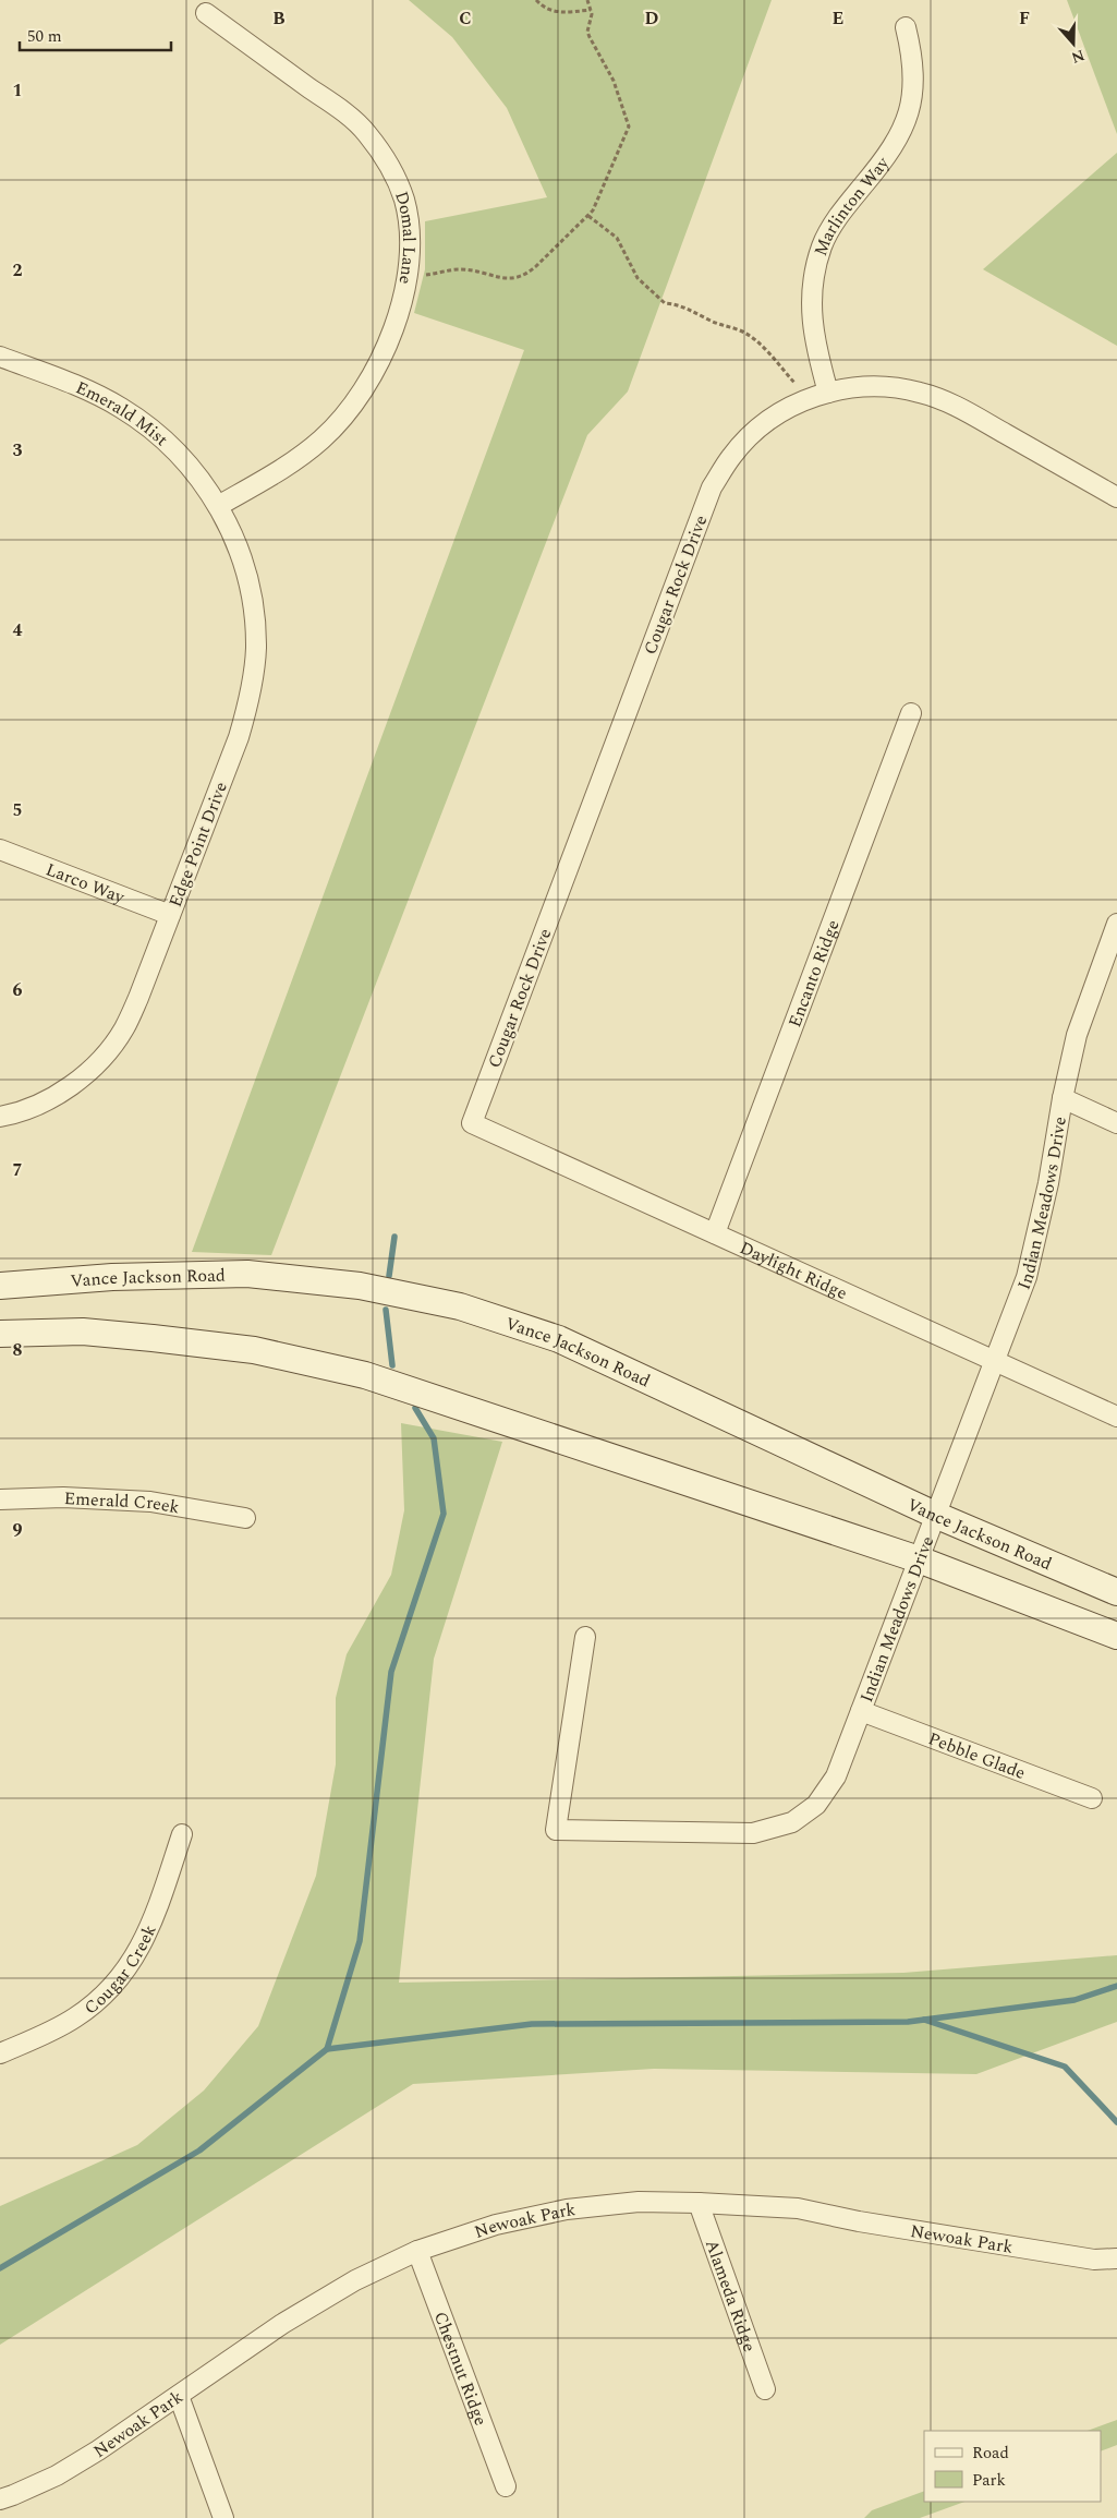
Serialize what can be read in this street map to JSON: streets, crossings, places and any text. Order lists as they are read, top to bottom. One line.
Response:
{"streets":{"main road":["Vance Jackson Road"],"street":["Marlinton Way","Domal Lane","Emerald Mist","Cougar Rock Drive","Edge Point Drive","Larco Way","Encanto Ridge","Indian Meadows Drive","Daylight Ridge","Emerald Creek","Pebble Glade","Cougar Creek","Newoak Park","Alameda Ridge","Chestnut Ridge"]},"crossings":[["Marlinton Way","Cougar Rock Drive"],["Domal Lane","Emerald Mist"],["Domal Lane","Edge Point Drive"],["Emerald Mist","Edge Point Drive"],["Cougar Rock Drive","Daylight Ridge"],["Edge Point Drive","Larco Way"],["Encanto Ridge","Daylight Ridge"],["Indian Meadows Drive","Daylight Ridge"],["Indian Meadows Drive","Vance Jackson Road"],["Indian Meadows Drive","Pebble Glade"],["Newoak Park","Alameda Ridge"],["Newoak Park","Chestnut Ridge"]],"legend":["Road","Park"],"scale_bar":"50 m","north":"bottom","grid":{"columns":["B","C","D","E","F"],"rows":["1","2","3","4","5","6","7","8","9"]}}
